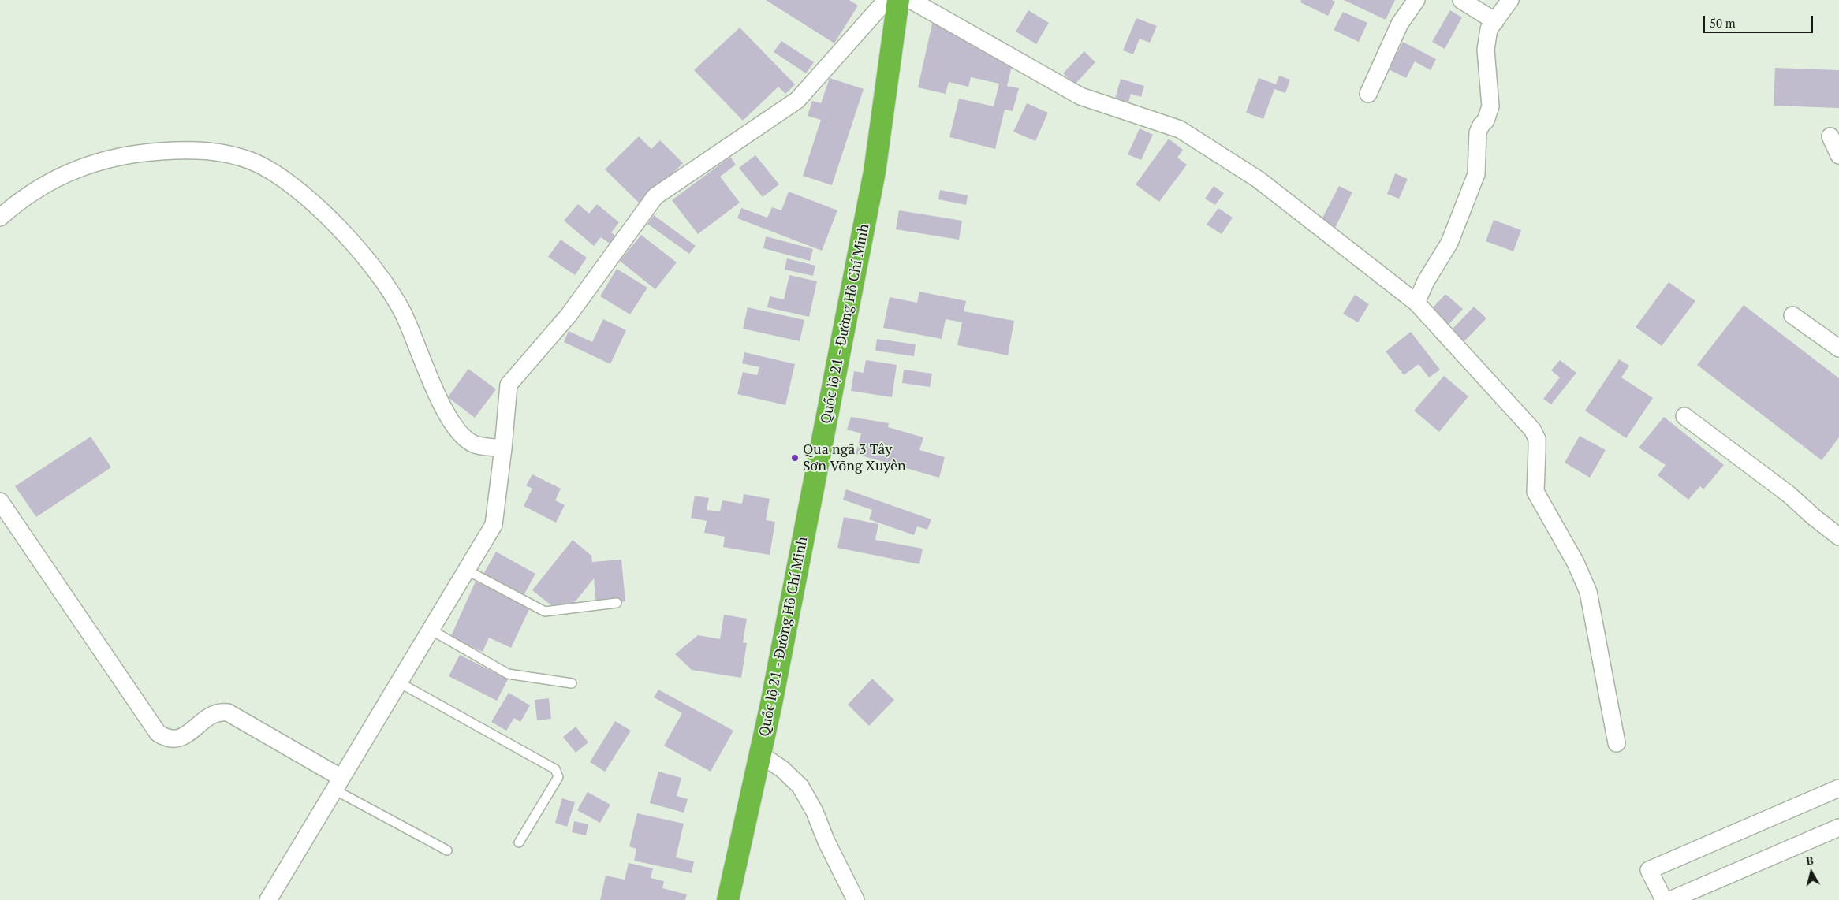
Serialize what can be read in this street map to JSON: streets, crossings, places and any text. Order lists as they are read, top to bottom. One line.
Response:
{"streets":{"highway":["Quốc lộ 21 - Đường Hồ Chí Minh"]},"places":["Qua ngã 3 Tây Sơn Võng Xuyên"],"scale_bar":"50 m","north":"top"}
